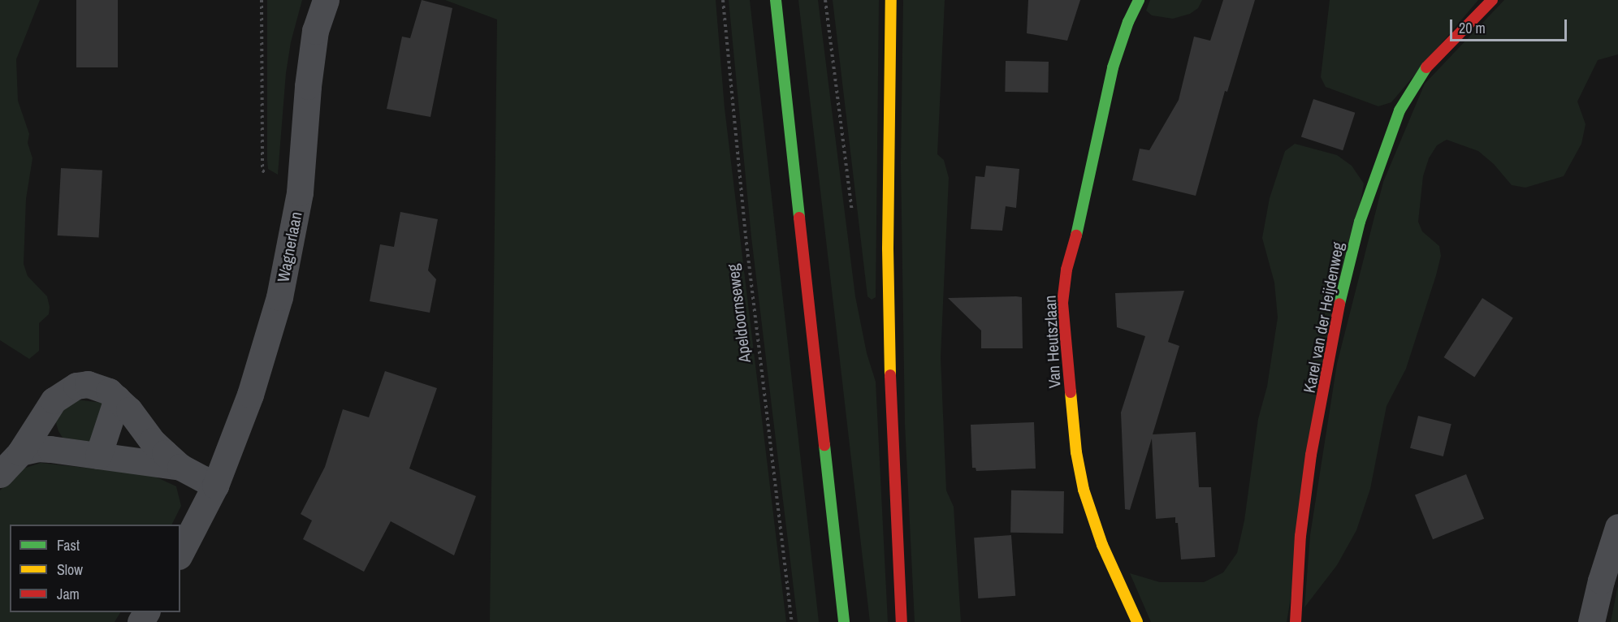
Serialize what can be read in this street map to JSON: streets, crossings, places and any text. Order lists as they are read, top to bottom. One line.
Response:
{"streets":{"street":["Wagnerlaan","Karel van der Heijdenweg","Van Heutszlaan"],"path":["Apeldoornseweg"]},"legend":["Fast","Slow","Jam"],"scale_bar":"20 m"}
